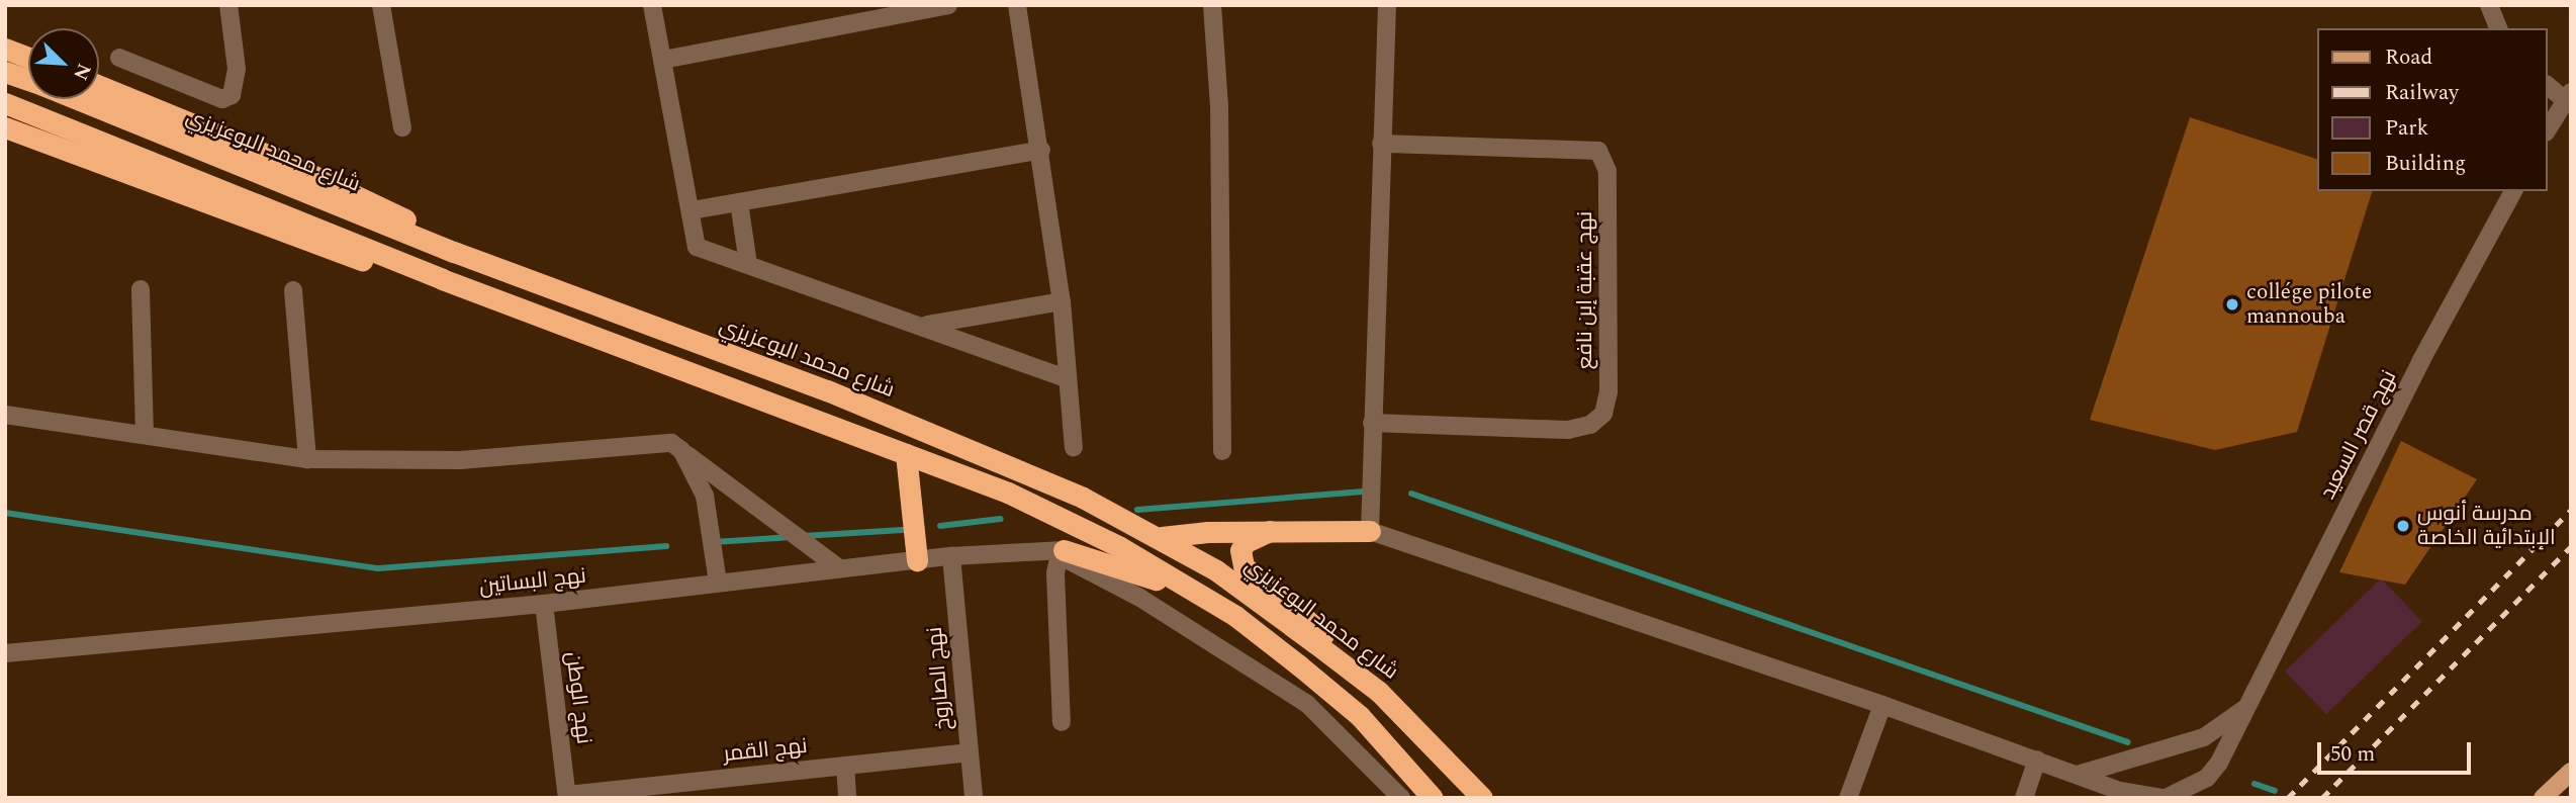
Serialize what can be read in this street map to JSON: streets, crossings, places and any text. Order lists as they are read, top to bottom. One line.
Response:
{"streets":{"highway":["شارع محمد البوعزيزي"],"street":["نهج عقبة إبن نافع","نهج قصر السعيد","نهج البساتين","نهج الصاروخ","نهج الوطن","نهج القمر"]},"crossings":[["نهج البساتين","نهج الصاروخ"],["نهج البساتين","نهج الوطن"],["نهج الصاروخ","نهج القمر"],["نهج الوطن","نهج القمر"]],"places":["collége pilote mannouba","مدرسة أنوس الإبتدائية الخاصة"],"legend":["Road","Railway","Park","Building"],"scale_bar":"50 m","north":"bottom right"}
